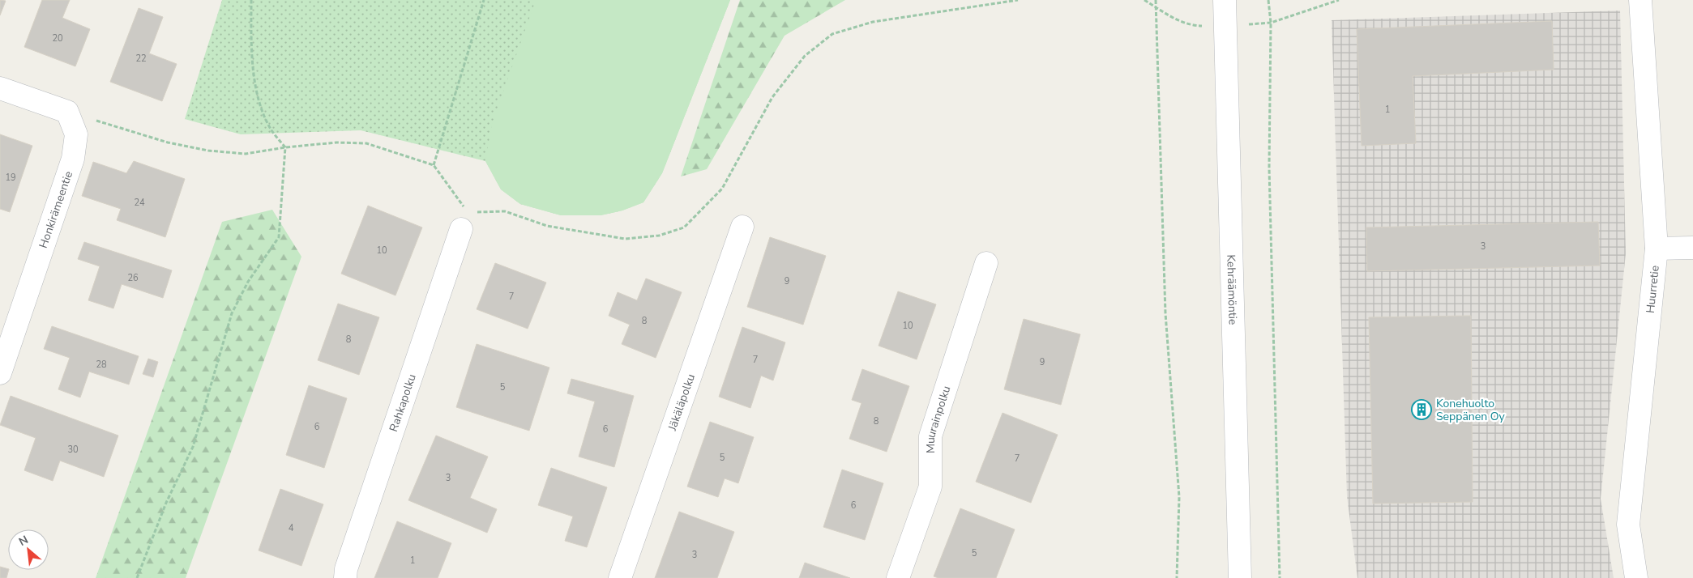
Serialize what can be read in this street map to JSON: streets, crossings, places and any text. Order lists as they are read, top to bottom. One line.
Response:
{"streets":{"street":["Honkirämeentie","Kehräämöntie","Huurretie","Jäkäläpolku","Rahkapolku","Muurainpolku"]},"places":{"building":["Konehuolto Seppänen Oy"]},"house_numbers":["20","22","1","19","24","3","10","26","9","7","8","10","8","7","9","28","5","8","6","6","30","5","7","3","6","4","5","3","1"],"north":"top left"}
